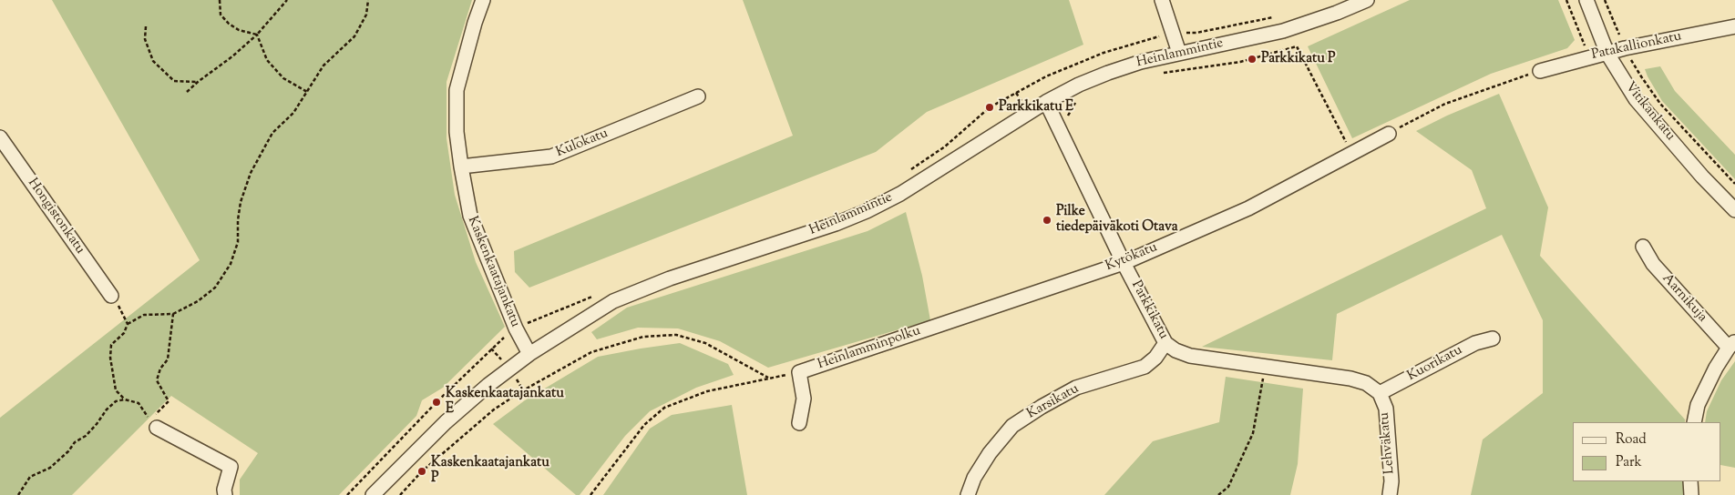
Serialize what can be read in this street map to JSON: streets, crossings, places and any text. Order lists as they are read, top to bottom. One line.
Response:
{"streets":{"street":["Patakallionkatu","Heinlammintie","Vitikankatu","Kulokatu","Hongistonkatu","Kytökatu","Kaskenkaatajankatu","Aarnikuja","Parkkikatu","Heinlamminpolku","Kuorikatu","Karsikatu","Lehväkatu"]},"crossings":[["Patakallionkatu","Vitikankatu"],["Heinlammintie","Kaskenkaatajankatu"],["Heinlammintie","Parkkikatu"],["Kulokatu","Kaskenkaatajankatu"],["Kytökatu","Parkkikatu"],["Kytökatu","Heinlamminpolku"],["Parkkikatu","Kuorikatu"],["Parkkikatu","Karsikatu"],["Parkkikatu","Lehväkatu"],["Kuorikatu","Lehväkatu"]],"places":["Parkkikatu P","Parkkikatu E","Pilke tiedepäiväkoti Otava","Kaskenkaatajankatu E","Kaskenkaatajankatu P"],"legend":["Road","Park"]}
